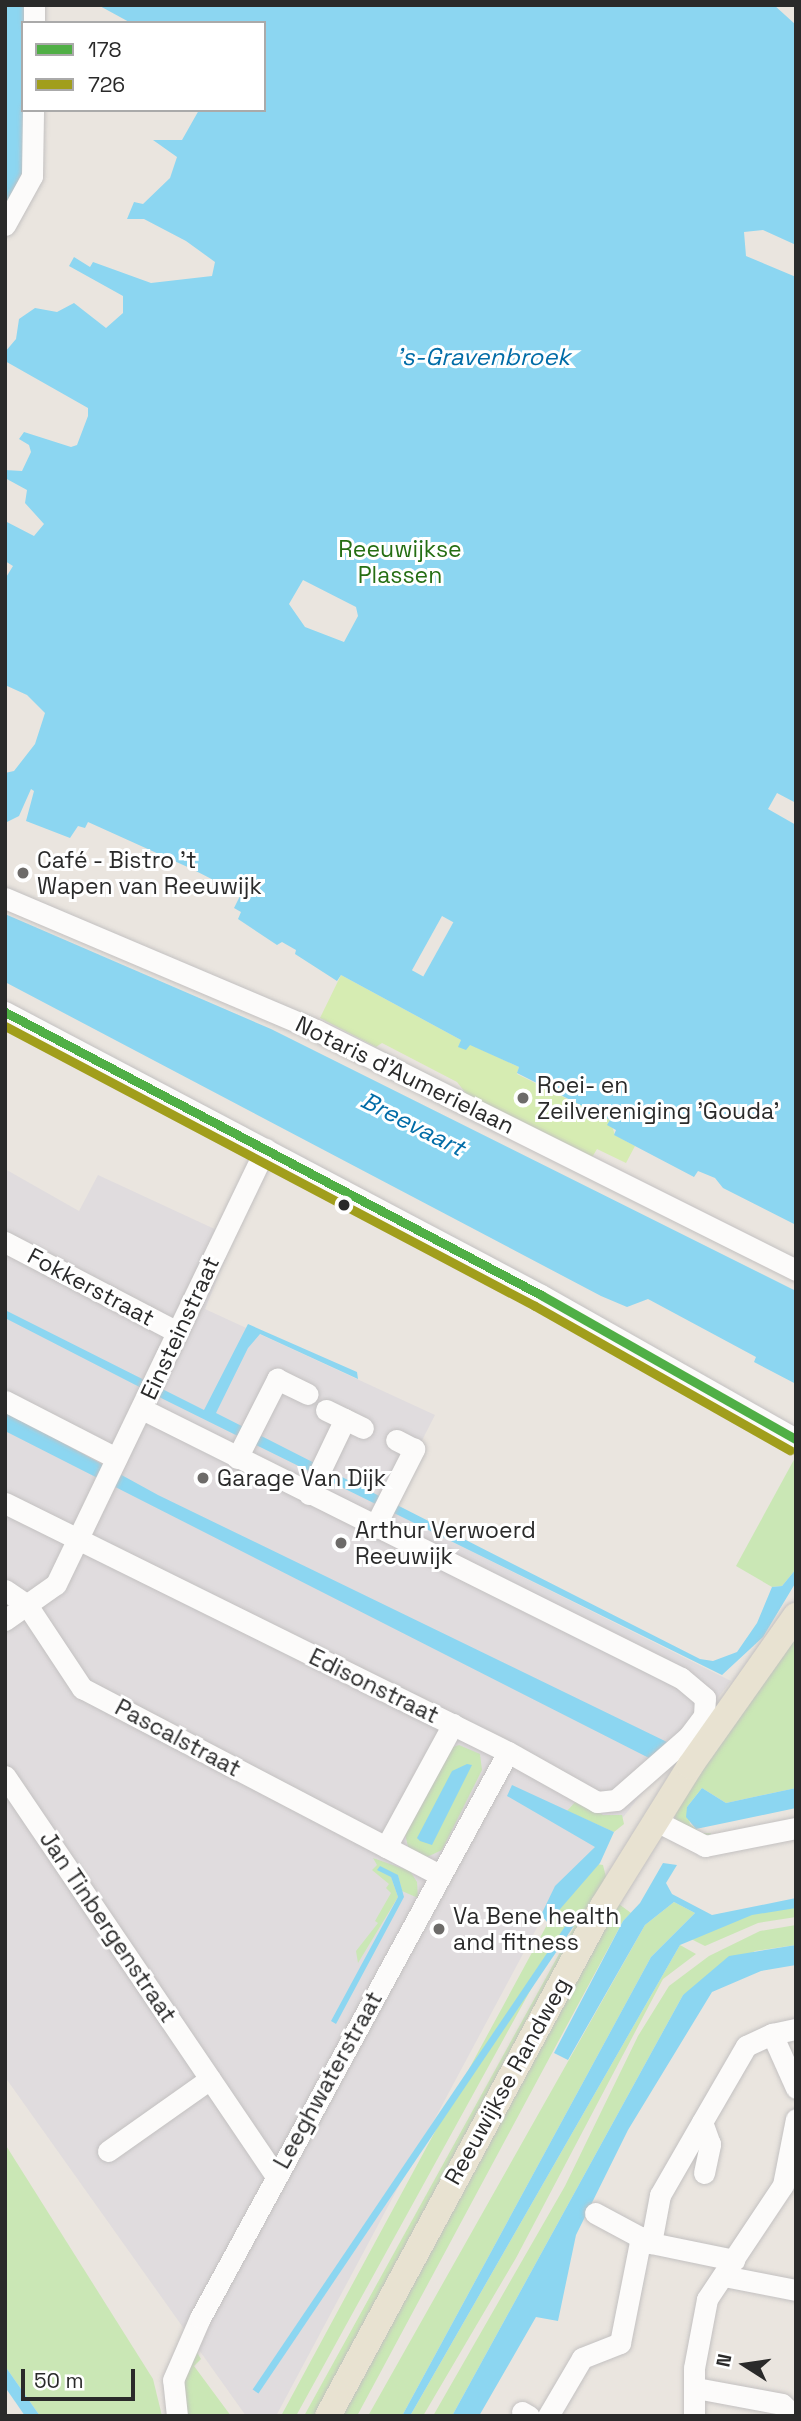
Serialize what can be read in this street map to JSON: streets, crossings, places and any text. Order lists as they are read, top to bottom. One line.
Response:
{"streets":{"main road":["Reeuwijkse Randweg"],"street":["Notaris d'Aumerielaan","Fokkerstraat","Einsteinstraat","Edisonstraat","Pascalstraat","Jan Tinbergenstraat","Leeghwaterstraat"]},"crossings":[["Fokkerstraat","Einsteinstraat"],["Einsteinstraat","Edisonstraat"],["Edisonstraat","Leeghwaterstraat"],["Pascalstraat","Leeghwaterstraat"],["Jan Tinbergenstraat","Leeghwaterstraat"]],"water":["'s-Gravenbroek","Breevaart"],"parks":["Reeuwijkse Plassen"],"places":["Café - Bistro 't Wapen van Reeuwijk","Roei- en Zeilvereniging 'Gouda'","Garage Van Dijk","Arthur Verwoerd Reeuwijk","Va Bene health and fitness"],"lines":["transit line 178","transit line 726"],"legend":["178","726"],"scale_bar":"50 m","north":"left"}
